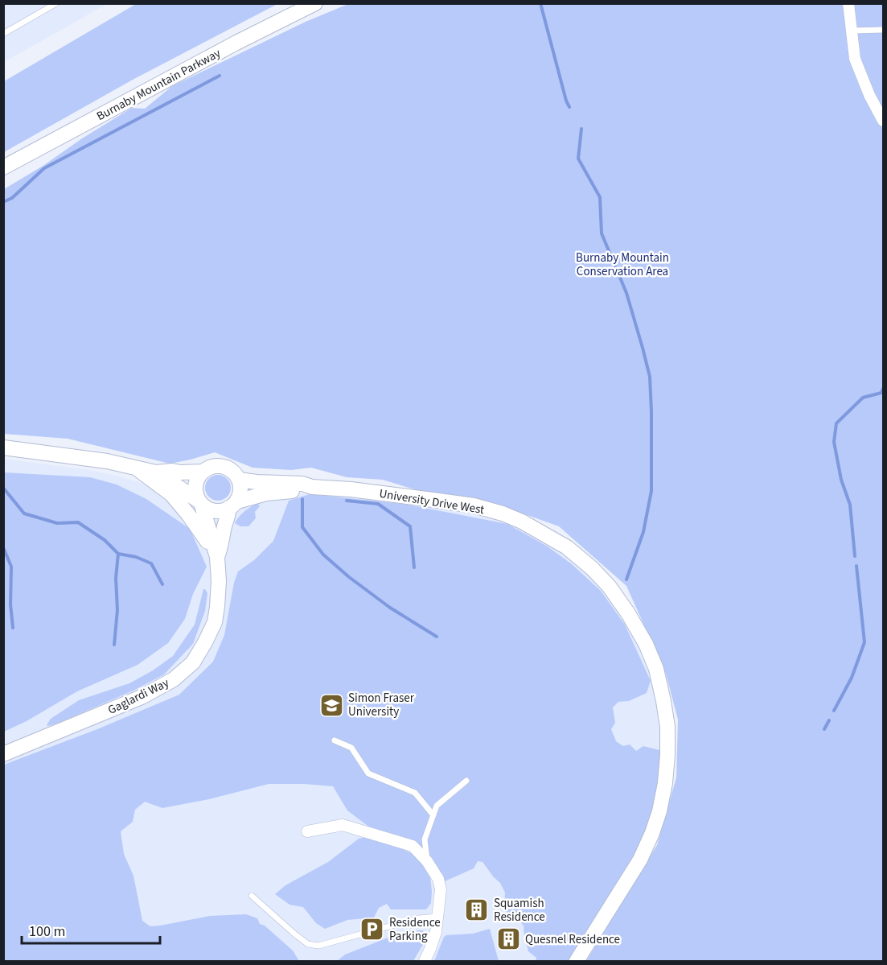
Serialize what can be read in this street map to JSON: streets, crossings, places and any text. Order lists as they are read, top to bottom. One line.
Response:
{"streets":{"street":["Burnaby Mountain Parkway","University Drive West","Gaglardi Way"]},"crossings":[["University Drive West","Gaglardi Way"]],"parks":["Burnaby Mountain Conservation Area"],"places":{"school or university":["Simon Fraser University"],"building":["Squamish Residence","Quesnel Residence"],"parking":["Residence Parking"]},"scale_bar":"100 m"}
